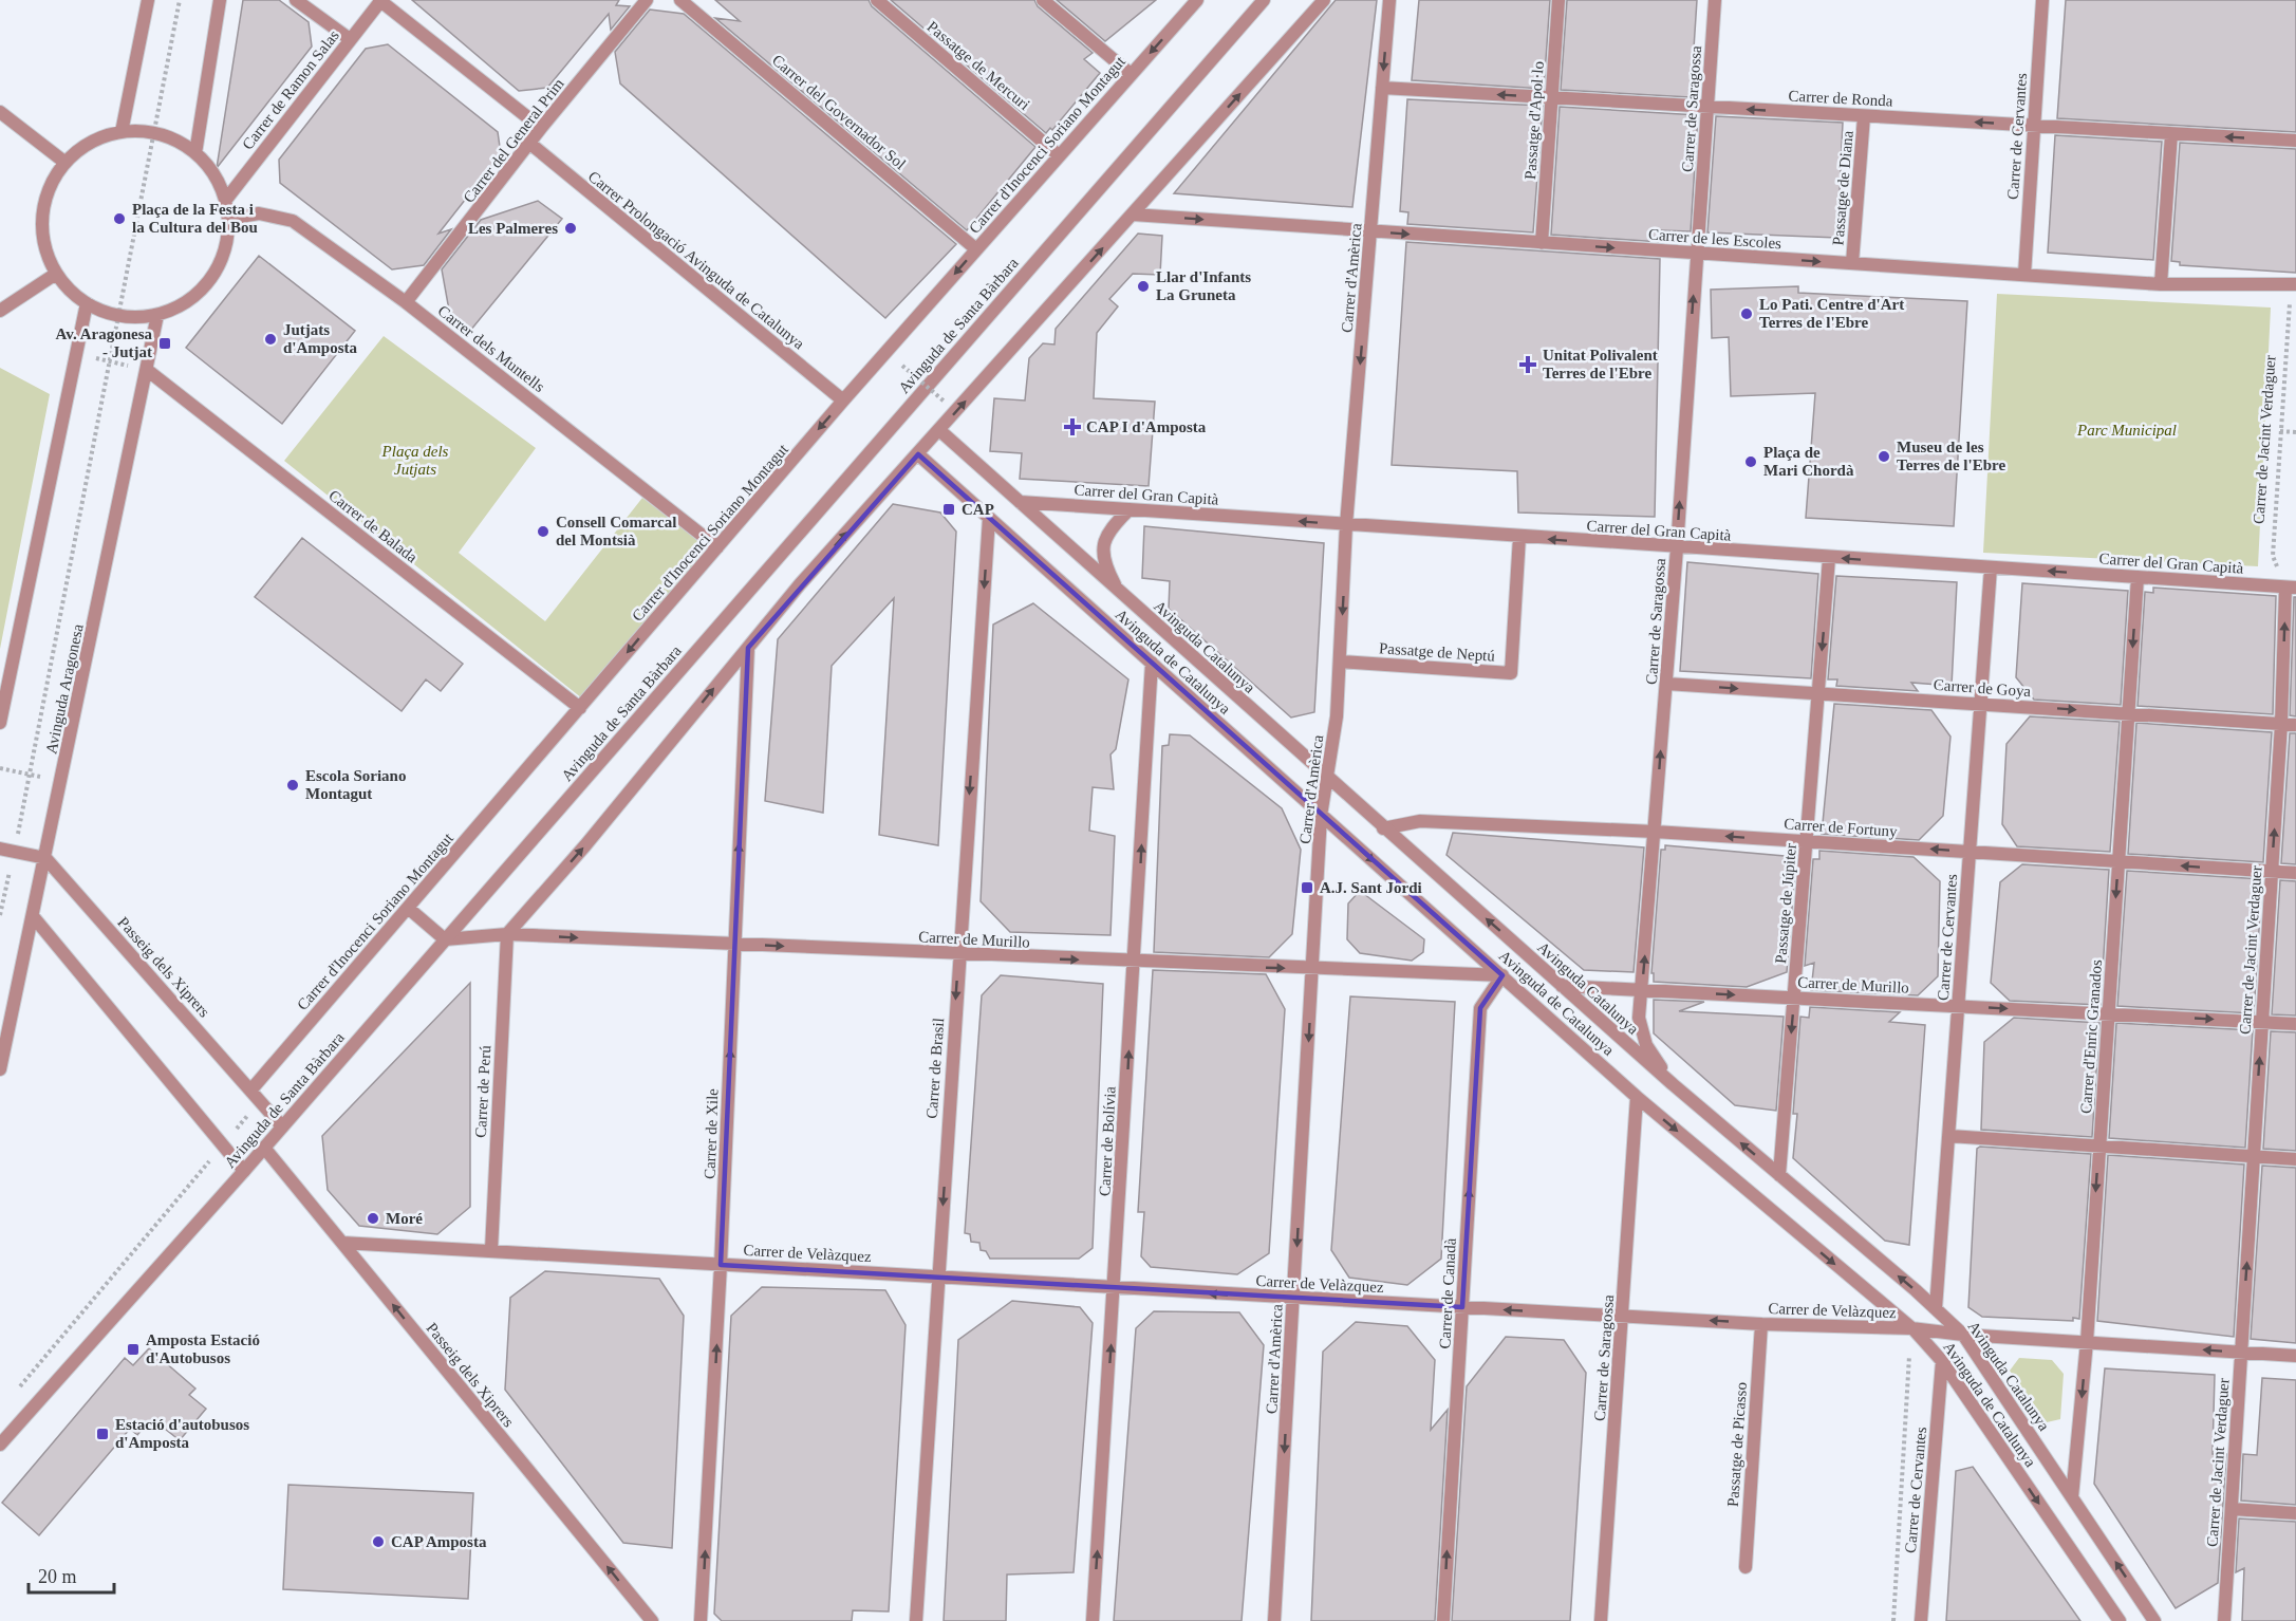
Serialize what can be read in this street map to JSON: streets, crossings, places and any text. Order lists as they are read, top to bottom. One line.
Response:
{"streets":{"street":["Passatge de Mercuri","Carrer de Ramon Salas","Carrer de Ronda","Carrer de Saragossa","Carrer del Governador Sol","Passatge d'Apol·lo","Carrer de Cervantes","Carrer del General Prim","Carrer d'Inocenci Soriano Montagut","Passatge de Diana","Carrer de les Escoles","Carrer Prolongació Avinguda de Catalunya","Carrer d'Amèrica","Avinguda de Santa Bàrbara","Carrer dels Muntells","Carrer de Jacint Verdaguer","Carrer del Gran Capità","Carrer de Balada","Avinguda Catalunya","Passatge de Neptú","Avinguda de Catalunya","Carrer de Goya","Avinguda Aragonesa","Carrer de Fortuny","Passatge de Júpiter","Carrer de Murillo","Passeig dels Xiprers","Carrer d'Enric Granados","Carrer de Brasil","Carrer de Perú","Carrer de Xile","Carrer de Bolívia","Carrer de Velàzquez","Carrer de Canadà","Passatge de Picasso"]},"crossings":[["Passatge de Mercuri","Carrer d'Inocenci Soriano Montagut"],["Carrer de Ronda","Carrer de Saragossa"],["Carrer de Ronda","Passatge d'Apol·lo"],["Carrer de Ronda","Carrer de Cervantes"],["Carrer de Ronda","Passatge de Diana"],["Carrer de Ronda","Carrer d'Amèrica"],["Carrer de Saragossa","Carrer de les Escoles"],["Carrer de Saragossa","Carrer del Gran Capità"],["Carrer de Saragossa","Avinguda Catalunya"],["Carrer de Saragossa","Avinguda de Catalunya"],["Carrer de Saragossa","Carrer de Goya"],["Carrer de Saragossa","Carrer de Fortuny"],["Carrer de Saragossa","Carrer de Murillo"],["Carrer de Saragossa","Carrer de Velàzquez"],["Carrer del Governador Sol","Carrer d'Inocenci Soriano Montagut"],["Passatge d'Apol·lo","Carrer de les Escoles"],["Carrer de Cervantes","Carrer de les Escoles"],["Carrer de Cervantes","Carrer del Gran Capità"],["Carrer de Cervantes","Avinguda Catalunya"],["Carrer de Cervantes","Avinguda de Catalunya"],["Carrer de Cervantes","Carrer de Goya"],["Carrer de Cervantes","Carrer de Fortuny"],["Carrer de Cervantes","Carrer de Murillo"],["Carrer del General Prim","Carrer Prolongació Avinguda de Catalunya"],["Carrer del General Prim","Carrer dels Muntells"],["Carrer d'Inocenci Soriano Montagut","Carrer Prolongació Avinguda de Catalunya"],["Carrer d'Inocenci Soriano Montagut","Carrer dels Muntells"],["Carrer d'Inocenci Soriano Montagut","Carrer de Balada"],["Carrer d'Inocenci Soriano Montagut","Passeig dels Xiprers"],["Passatge de Diana","Carrer de les Escoles"],["Carrer de les Escoles","Carrer d'Amèrica"],["Carrer de les Escoles","Carrer de Jacint Verdaguer"],["Carrer d'Amèrica","Carrer del Gran Capità"],["Carrer d'Amèrica","Avinguda Catalunya"],["Carrer d'Amèrica","Passatge de Neptú"],["Carrer d'Amèrica","Avinguda de Catalunya"],["Carrer d'Amèrica","Carrer de Murillo"],["Carrer d'Amèrica","Carrer de Velàzquez"],["Avinguda de Santa Bàrbara","Carrer de Murillo"],["Avinguda de Santa Bàrbara","Passeig dels Xiprers"],["Carrer de Jacint Verdaguer","Carrer del Gran Capità"],["Carrer de Jacint Verdaguer","Carrer de Goya"],["Carrer de Jacint Verdaguer","Carrer de Fortuny"],["Carrer de Jacint Verdaguer","Carrer de Murillo"],["Carrer de Jacint Verdaguer","Carrer de Velàzquez"],["Carrer del Gran Capità","Avinguda Catalunya"],["Carrer del Gran Capità","Passatge de Neptú"],["Carrer del Gran Capità","Passatge de Júpiter"],["Carrer del Gran Capità","Carrer d'Enric Granados"],["Carrer de Balada","Avinguda Aragonesa"],["Avinguda Catalunya","Carrer de Fortuny"],["Avinguda Catalunya","Passatge de Júpiter"],["Avinguda Catalunya","Carrer de Murillo"],["Avinguda Catalunya","Carrer d'Enric Granados"],["Avinguda Catalunya","Carrer de Velàzquez"],["Avinguda de Catalunya","Carrer de Murillo"],["Avinguda de Catalunya","Carrer de Brasil"],["Avinguda de Catalunya","Carrer de Bolívia"],["Avinguda de Catalunya","Carrer de Velàzquez"],["Avinguda de Catalunya","Carrer de Canadà"],["Carrer de Goya","Passatge de Júpiter"],["Carrer de Goya","Carrer d'Enric Granados"],["Avinguda Aragonesa","Passeig dels Xiprers"],["Carrer de Fortuny","Passatge de Júpiter"],["Carrer de Fortuny","Carrer d'Enric Granados"],["Passatge de Júpiter","Carrer de Murillo"],["Carrer de Murillo","Carrer d'Enric Granados"],["Carrer de Murillo","Carrer de Brasil"],["Carrer de Murillo","Carrer de Perú"],["Carrer de Murillo","Carrer de Xile"],["Carrer de Murillo","Carrer de Bolívia"],["Carrer de Murillo","Carrer de Canadà"],["Passeig dels Xiprers","Carrer de Velàzquez"],["Carrer d'Enric Granados","Carrer de Velàzquez"],["Carrer de Brasil","Carrer de Velàzquez"],["Carrer de Perú","Carrer de Velàzquez"],["Carrer de Xile","Carrer de Velàzquez"],["Carrer de Bolívia","Carrer de Velàzquez"],["Carrer de Velàzquez","Carrer de Canadà"],["Carrer de Velàzquez","Passatge de Picasso"]],"one_way":["Carrer de Ronda","Carrer de Saragossa","Carrer de les Escoles","Carrer d'Amèrica","Carrer de Jacint Verdaguer","Carrer del Gran Capità","Avinguda Catalunya","Avinguda de Catalunya","Carrer de Goya","Carrer de Fortuny","Passatge de Júpiter","Carrer de Murillo","Passeig dels Xiprers","Carrer d'Enric Granados","Carrer de Brasil","Carrer de Xile","Carrer de Bolívia","Carrer de Canadà"],"parks":["Parc Municipal","Plaça dels Jutjats"],"places":{"other":["Plaça de la Festa i la Cultura del Bou","Les Palmeres","Llar d'Infants La Gruneta","Lo Pati. Centre d'Art Terres de l'Ebre","Jutjats d'Amposta","Museu de les Terres de l'Ebre","Plaça de Mari Chordà","Consell Comarcal del Montsià","Escola Soriano Montagut","Moré","CAP Amposta"],"transit":["Av. Aragonesa - Jutjat","CAP","A.J. Sant Jordi","Amposta Estació d'Autobusos","Estació d'autobusos d'Amposta"],"health":["Unitat Polivalent Terres de l'Ebre","CAP I d'Amposta"]},"scale_bar":"20 m"}
